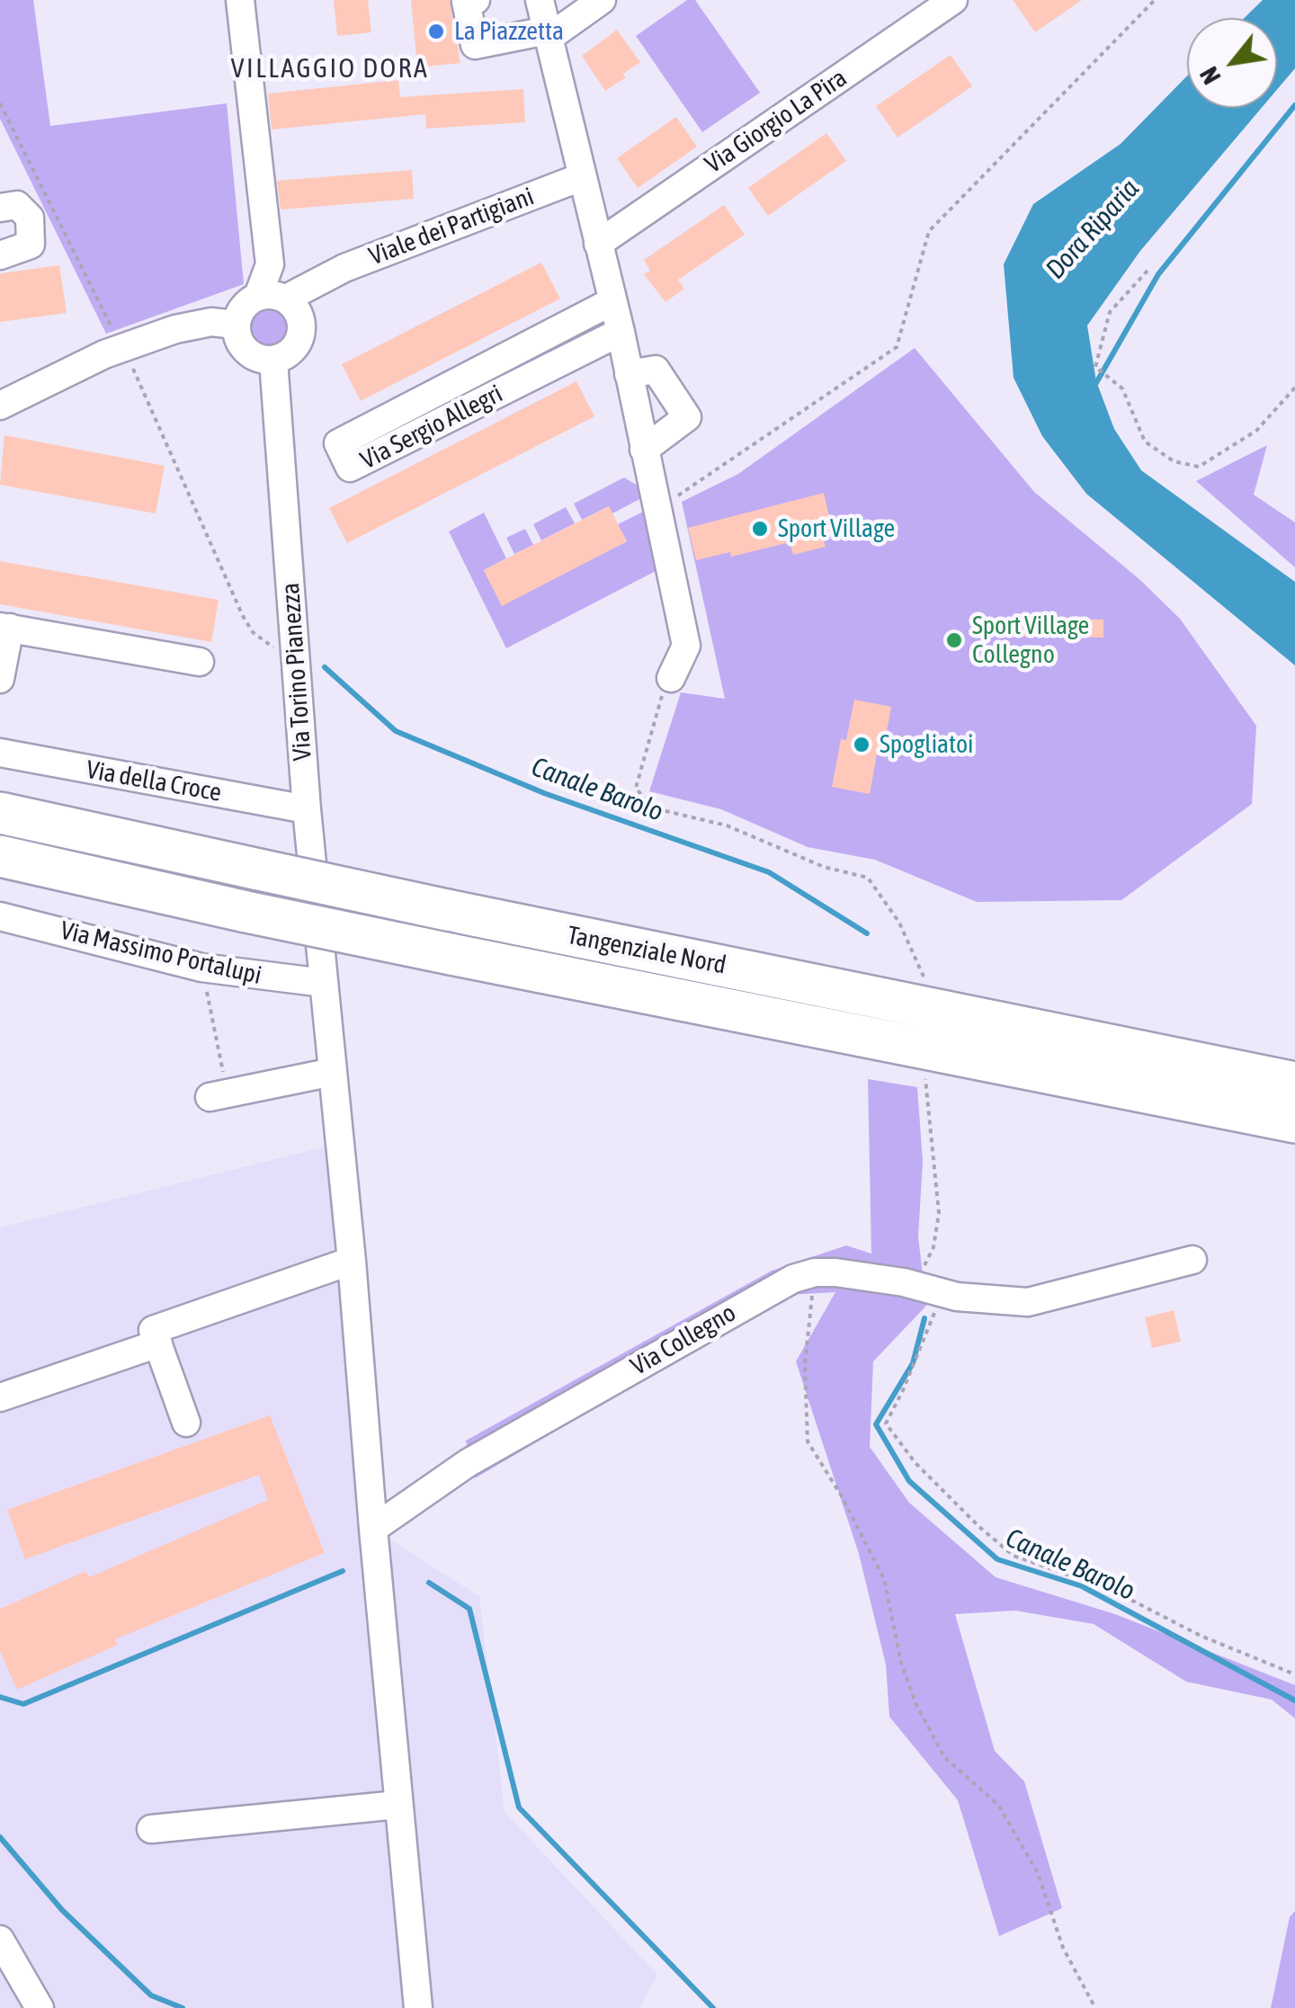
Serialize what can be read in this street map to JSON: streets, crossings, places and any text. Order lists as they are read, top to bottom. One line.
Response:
{"streets":{"highway":["Tangenziale Nord"],"street":["Via Giorgio La Pira","Viale dei Partigiani","Via Sergio Allegri","Via Torino Pianezza","Via della Croce","Via Massimo Portalupi","Via Collegno"]},"crossings":[["Viale dei Partigiani","Via Torino Pianezza"],["Via Torino Pianezza","Via della Croce"],["Via Torino Pianezza","Via Massimo Portalupi"]],"districts":["VILLAGGIO DORA"],"water":["Dora Riparia","Canale Barolo"],"places":["La Piazzetta","Sport Village","Sport Village Collegno","Spogliatoi"],"north":"bottom left"}
